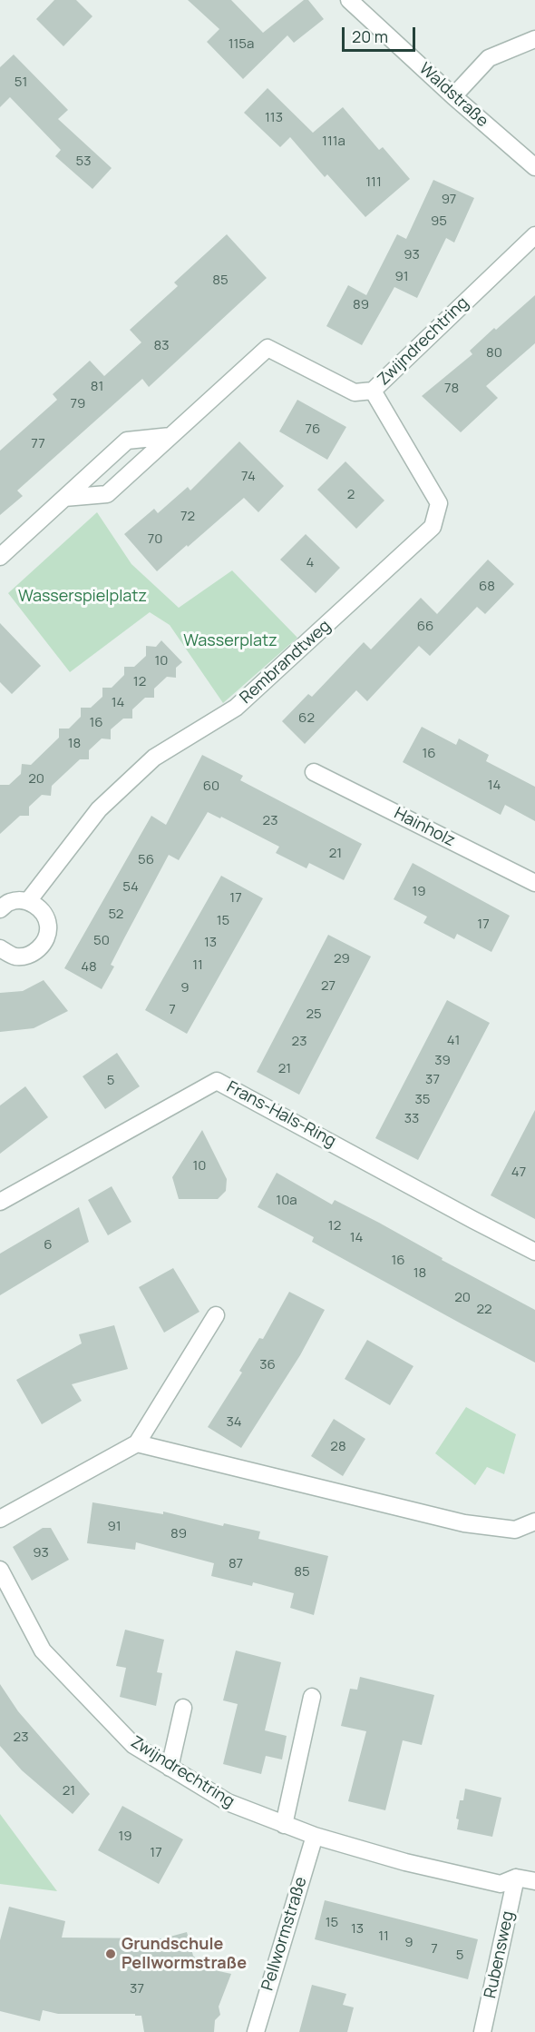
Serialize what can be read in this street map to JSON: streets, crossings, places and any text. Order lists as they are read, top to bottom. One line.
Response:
{"streets":{"street":["Waldstraße","Zwijndrechtring","Rembrandtweg","Hainholz","Frans-Hals-Ring","Pellwormstraße","Rubensweg"]},"crossings":[["Zwijndrechtring","Rembrandtweg"],["Zwijndrechtring","Pellwormstraße"],["Zwijndrechtring","Rubensweg"]],"parks":["Wasserspielplatz","Wasserplatz"],"places":["Grundschule Pellwormstraße"],"house_numbers":["115a","51","113","111a","53","111","97","95","93","91","85","89","83","80","81","78","79","76","77","74","2","72","70","4","68","66","10","12","14","62","16","18","16","20","14","60","23","21","56","54","19","17","52","15","17","50","13","29","11","48","27","9","7","25","41","23","39","21","37","5","35","33","10","47","10a","12","14","6","16","18","20","22","36","34","28","91","89","93","87","85","23","21","19","17","15","13","11","9","7","5","37"],"scale_bar":"20 m"}
